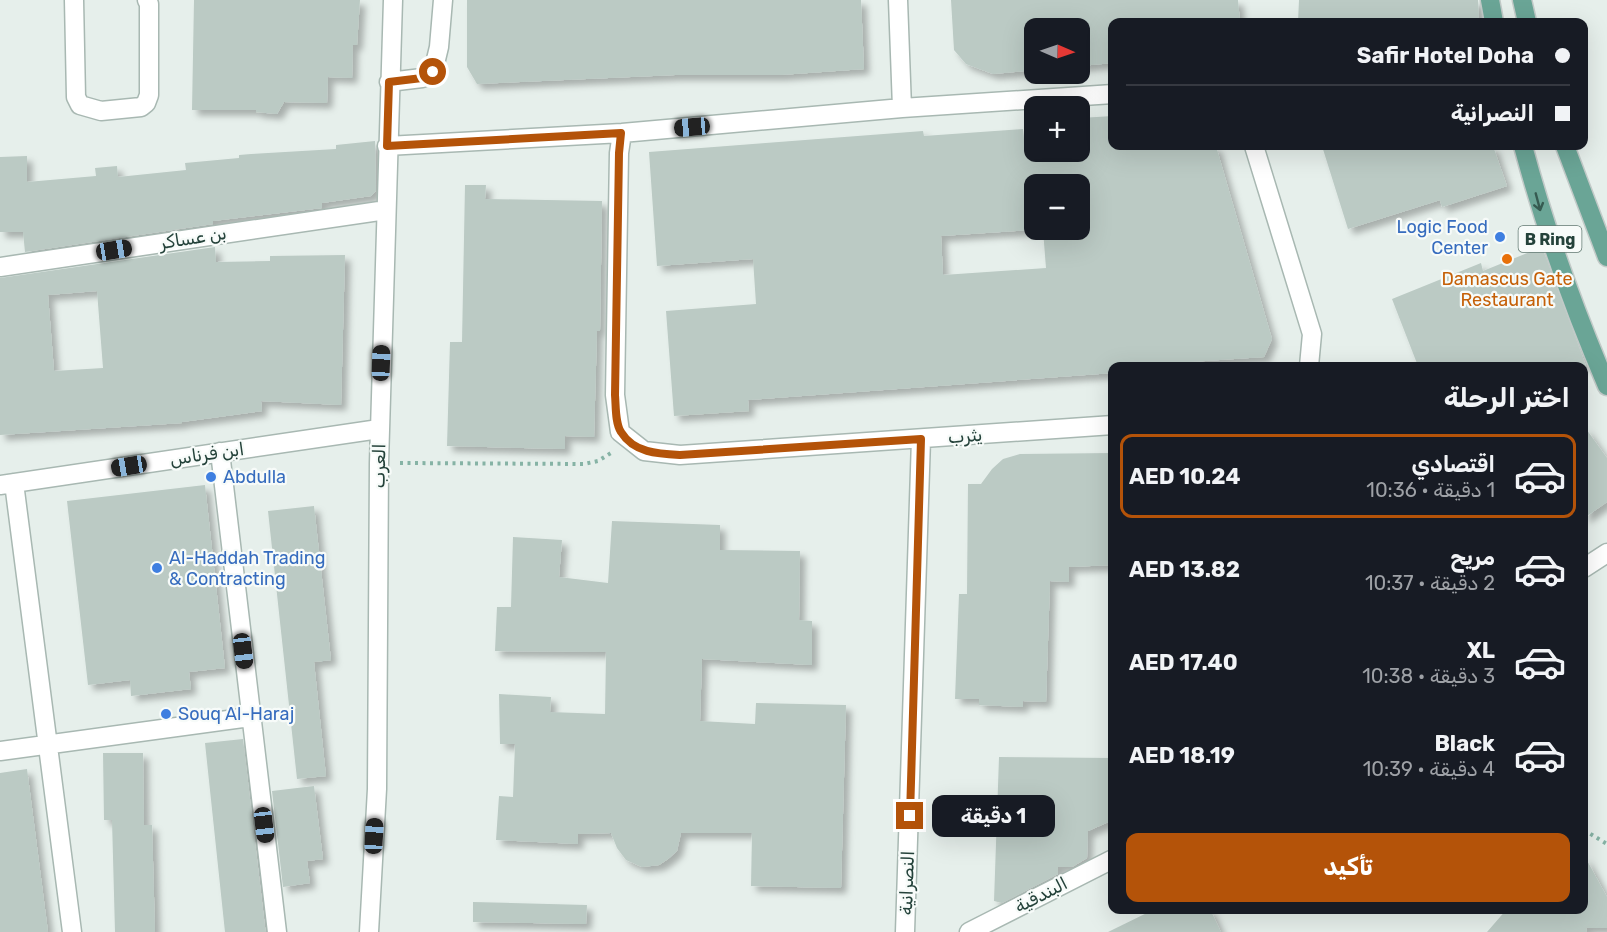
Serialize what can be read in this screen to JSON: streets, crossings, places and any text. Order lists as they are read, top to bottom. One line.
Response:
{"streets":{"main road":["B Ring"],"street":["بن عساكر","يثرب","ابن فرناس","العرب","النصرانية","البندقية"]},"crossings":[["بن عساكر","العرب"],["يثرب","النصرانية"],["ابن فرناس","العرب"]],"places":["Logic Food Center","Damascus Gate Restaurant","Abdulla","Al-Haddah Trading & Contracting","Souq Al-Haraj"],"north":"right","page":{"map_buttons":["+","−"],"banner":["Safir Hotel Doha","النصرانية"],"heading":"اختر الرحلة","list":[{"name":"اقتصادي","note":"1 دقيقة · 10:36","value":"AED 10.24"},{"name":"مريح","note":"2 دقيقة · 10:37","value":"AED 13.82"},{"name":"XL","note":"3 دقيقة · 10:38","value":"AED 17.40"},{"name":"Black","note":"4 دقيقة · 10:39","value":"AED 18.19"}],"bubble":"1 دقيقة","buttons":"تأكيد"}}
